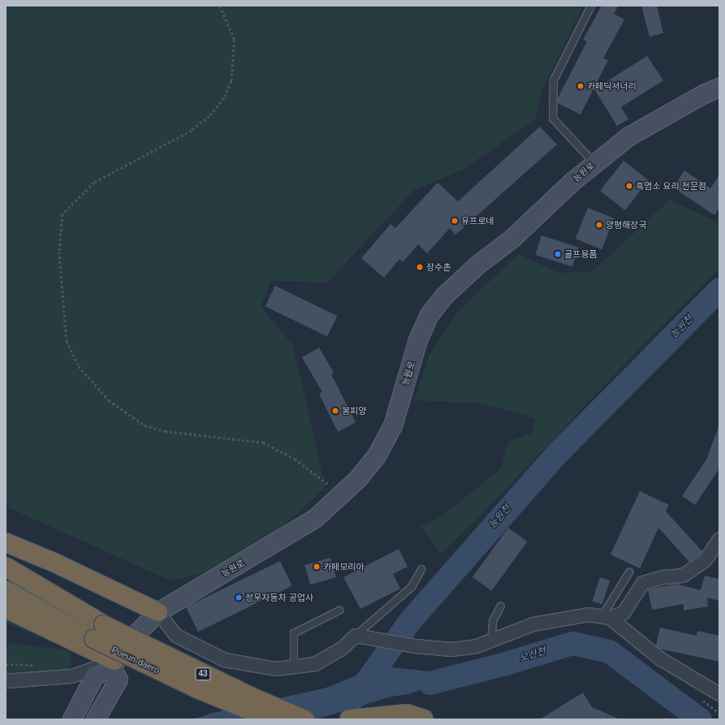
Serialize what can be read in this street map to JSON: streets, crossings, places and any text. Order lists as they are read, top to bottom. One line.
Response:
{"streets":{"highway":["Poeun-daero","43"],"street":["능원로"]},"water":["능원천","오산천"],"places":["카페딕셔너리","흑염소 요리 전문점","유프로네","양평해장국","골프용품","장수촌","봉피양","카페모리아","정우자동차 공업사"]}
